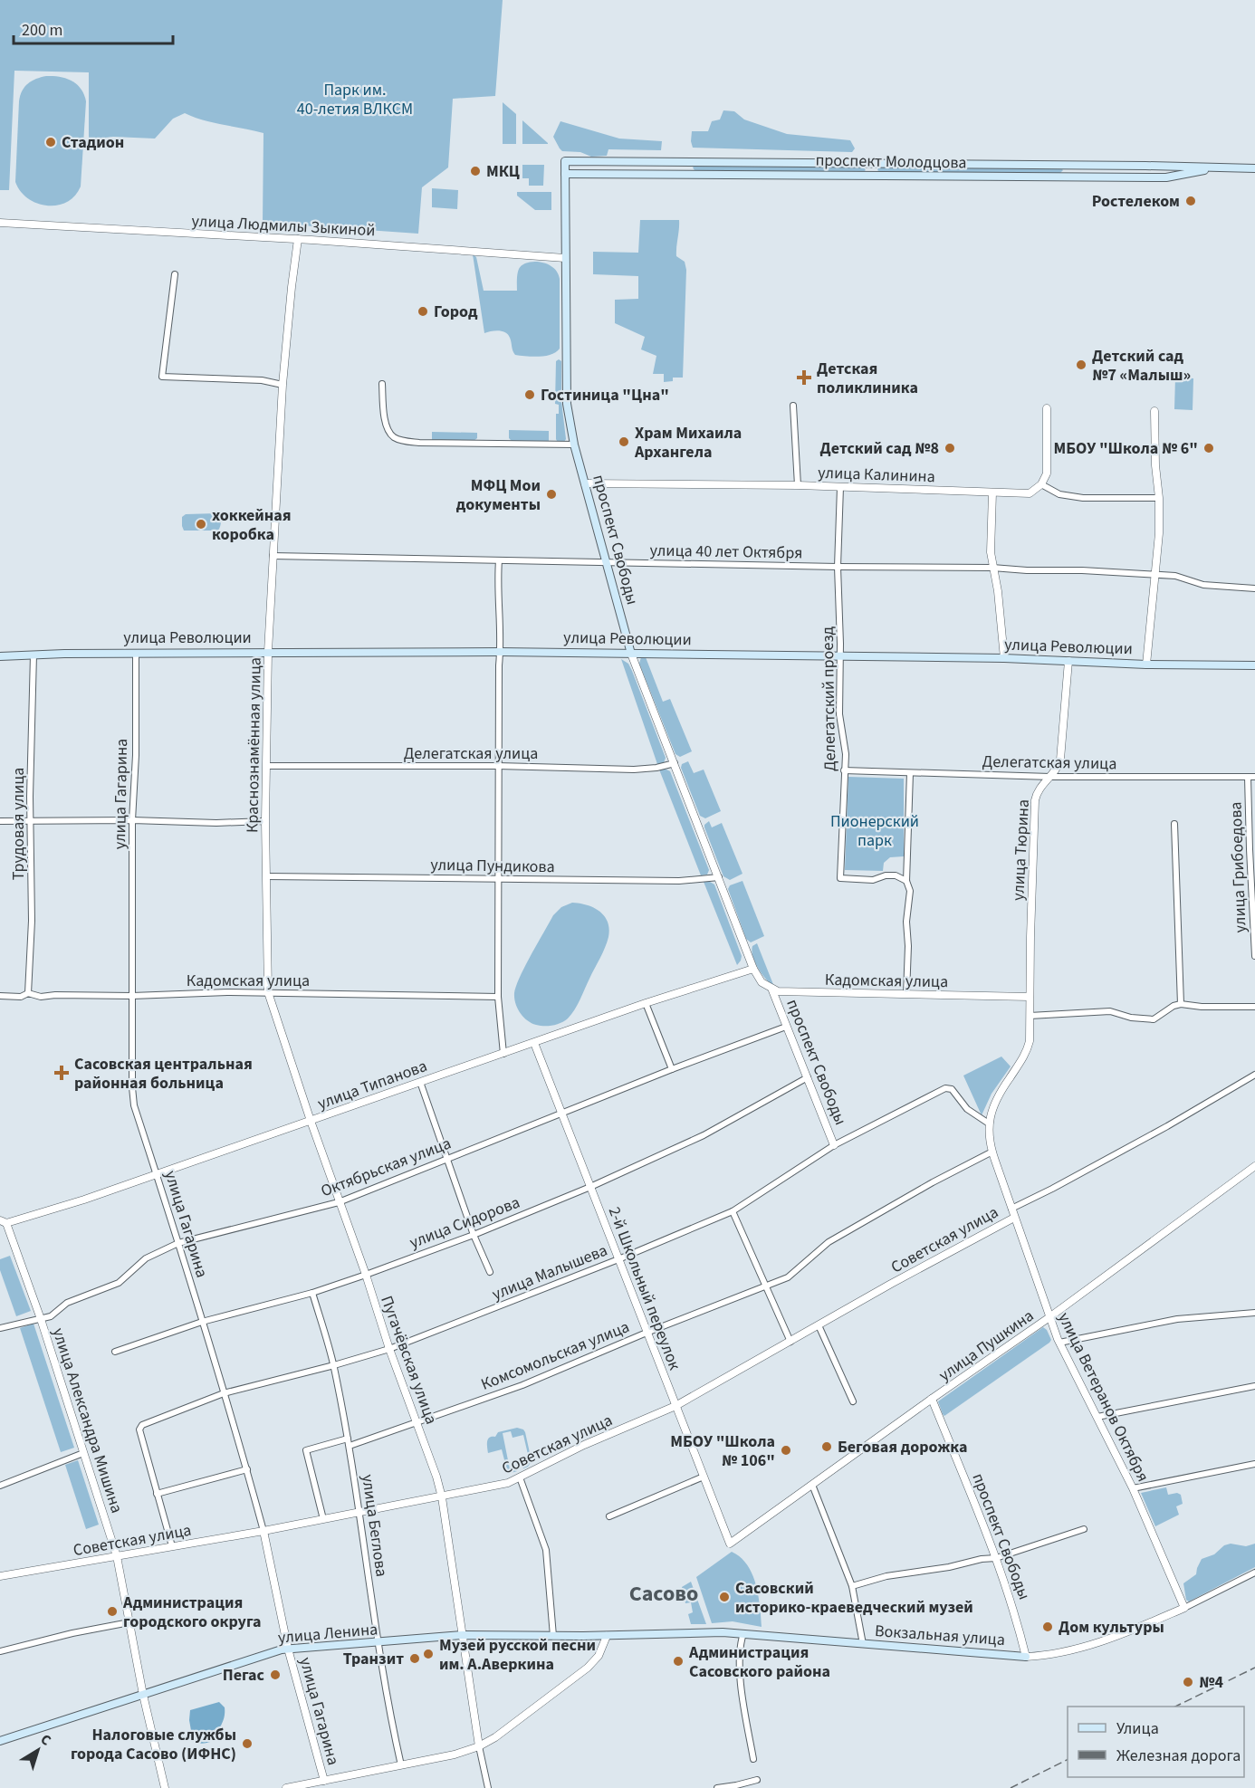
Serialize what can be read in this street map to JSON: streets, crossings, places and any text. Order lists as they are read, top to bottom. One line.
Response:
{"streets":{"main road":["проспект Молодцова","проспект Свободы","улица Революции","улица Ленина","Вокзальная улица"],"street":["улица Людмилы Зыкиной","улица Калинина","улица 40 лет Октября","Делегатский проезд","Краснознамённая улица","Делегатская улица","улица Гагарина","Трудовая улица","улица Тюрина","улица Пундикова","улица Грибоедова","Кадомская улица","улица Типанова","Октябрьская улица","улица Сидорова","Советская улица","улица Малышева","2-й Школьный переулок","улица Пушкина","Комсомольская улица","Пугачёвская улица","улица Ветеранов Октября","улица Александра Мишина","улица Беглова"]},"crossings":[["проспект Молодцова","проспект Свободы"],["улица Людмилы Зыкиной","проспект Свободы"],["улица Людмилы Зыкиной","Краснознамённая улица"],["улица Калинина","проспект Свободы"],["улица Калинина","Делегатский проезд"],["проспект Свободы","улица 40 лет Октября"],["проспект Свободы","улица Революции"],["проспект Свободы","Делегатская улица"],["проспект Свободы","улица Пундикова"],["проспект Свободы","Кадомская улица"],["проспект Свободы","улица Типанова"],["проспект Свободы","Октябрьская улица"],["проспект Свободы","улица Сидорова"],["проспект Свободы","улица Малышева"],["проспект Свободы","улица Пушкина"],["проспект Свободы","Вокзальная улица"],["улица 40 лет Октября","Делегатский проезд"],["улица 40 лет Октября","Краснознамённая улица"],["улица Революции","Делегатский проезд"],["улица Революции","Краснознамённая улица"],["улица Революции","улица Гагарина"],["улица Революции","Трудовая улица"],["улица Революции","улица Тюрина"],["Делегатский проезд","Делегатская улица"],["Краснознамённая улица","Делегатская улица"],["Краснознамённая улица","улица Пундикова"],["Краснознамённая улица","Кадомская улица"],["Краснознамённая улица","Пугачёвская улица"],["Делегатская улица","улица Тюрина"],["Делегатская улица","улица Грибоедова"],["улица Гагарина","Кадомская улица"],["улица Гагарина","улица Типанова"],["улица Гагарина","Октябрьская улица"],["улица Гагарина","улица Сидорова"],["улица Гагарина","Советская улица"],["улица Гагарина","улица Малышева"],["улица Гагарина","улица Ленина"],["Трудовая улица","Кадомская улица"],["улица Тюрина","Кадомская улица"],["улица Тюрина","улица Малышева"],["улица Тюрина","улица Ветеранов Октября"],["Кадомская улица","Пугачёвская улица"],["улица Типанова","2-й Школьный переулок"],["улица Типанова","Пугачёвская улица"],["улица Типанова","улица Александра Мишина"],["Октябрьская улица","2-й Школьный переулок"],["Октябрьская улица","Пугачёвская улица"],["Октябрьская улица","улица Александра Мишина"],["улица Сидорова","2-й Школьный переулок"],["улица Сидорова","Пугачёвская улица"],["улица Сидорова","улица Беглова"],["Советская улица","2-й Школьный переулок"],["Советская улица","Пугачёвская улица"],["Советская улица","улица Ветеранов Октября"],["Советская улица","улица Александра Мишина"],["Советская улица","улица Беглова"],["улица Малышева","2-й Школьный переулок"],["улица Малышева","Пугачёвская улица"],["улица Малышева","улица Ветеранов Октября"],["улица Малышева","улица Беглова"],["2-й Школьный переулок","улица Пушкина"],["2-й Школьный переулок","Комсомольская улица"],["улица Пушкина","улица Ветеранов Октября"],["Комсомольская улица","Пугачёвская улица"],["Комсомольская улица","улица Ветеранов Октября"],["Комсомольская улица","улица Беглова"],["Пугачёвская улица","улица Ленина"],["улица Ветеранов Октября","Вокзальная улица"],["улица Александра Мишина","улица Ленина"],["улица Беглова","улица Ленина"],["улица Ленина","Вокзальная улица"]],"districts":["Сасово"],"parks":["Парк им. 40-летия ВЛКСМ","Пионерский парк"],"places":{"other":["Стадион","МКЦ","Ростелеком","Город","Детский сад №7 «Малыш»","Гостиница \"Цна\"","Храм Михаила Архангела","Детский сад №8","МБОУ \"Школа № 6\"","МФЦ Мои документы","хоккейная коробка","Беговая дорожка","МБОУ \"Школа № 106\"","Сасовский историко-краеведческий музей","Администрация городского округа","Дом культуры","Музей русской песни им. А.Аверкина","Транзит","Администрация Сасовского района","Пегас","№4","Налоговые службы города Сасово (ИФНС)"],"health":["Детская поликлиника","Сасовская центральная районная больница"]},"legend":["Улица","Железная дорога"],"scale_bar":"200 m","north":"top right"}
